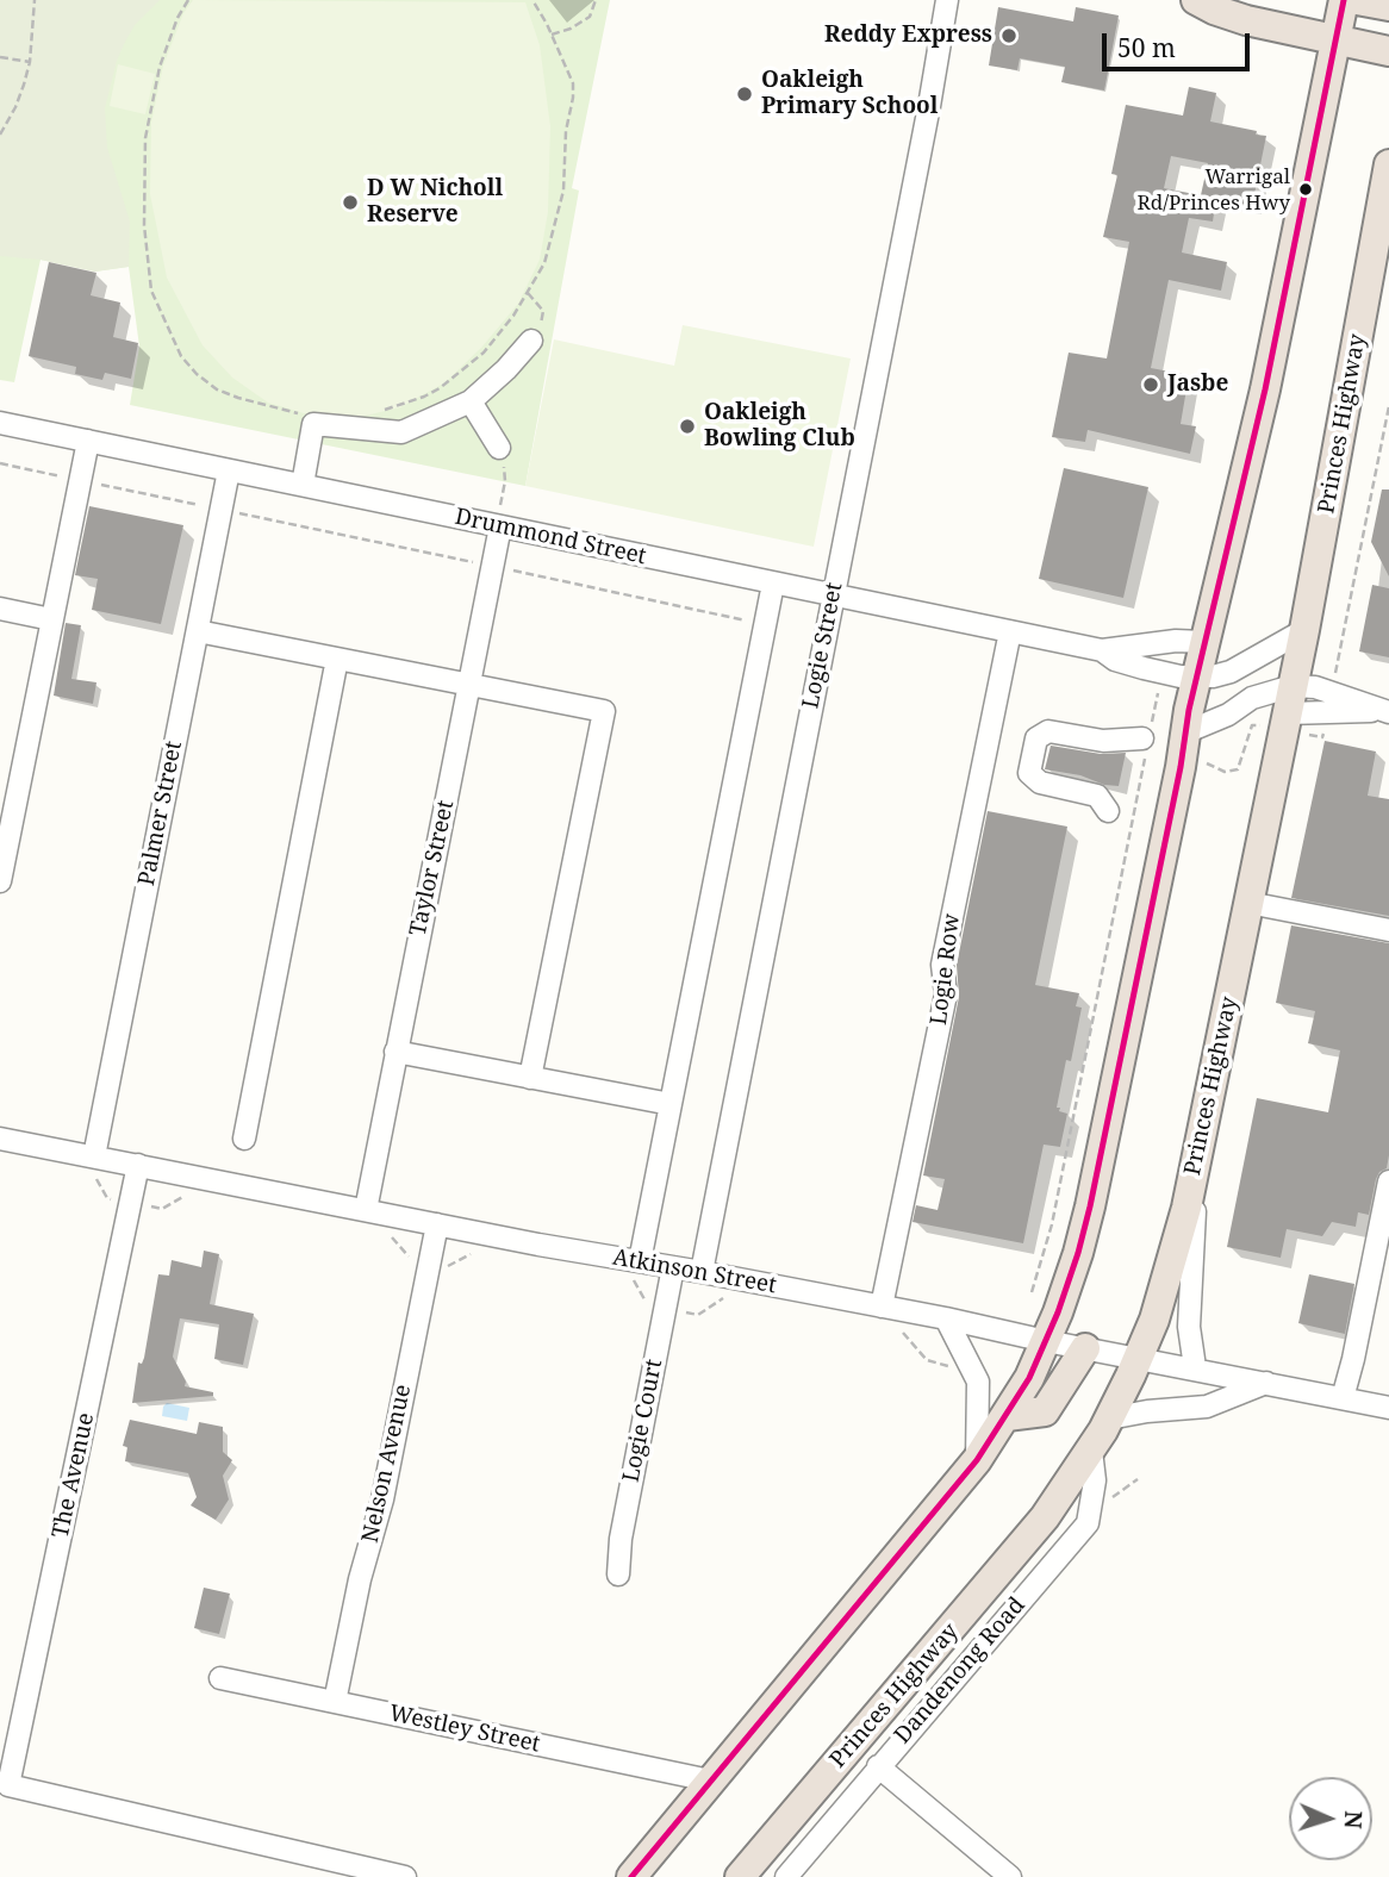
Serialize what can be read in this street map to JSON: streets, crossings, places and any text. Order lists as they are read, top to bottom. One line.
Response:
{"streets":{"highway":["Princes Highway"],"street":["Drummond Street","Logie Street","Palmer Street","Taylor Street","Logie Row","Atkinson Street","Logie Court","Nelson Avenue","The Avenue","Dandenong Road","Westley Street"]},"crossings":[["Princes Highway","Drummond Street"],["Princes Highway","Atkinson Street"],["Princes Highway","Dandenong Road"],["Drummond Street","Logie Street"],["Drummond Street","Palmer Street"],["Drummond Street","Taylor Street"],["Drummond Street","Logie Row"],["Logie Street","Atkinson Street"],["Palmer Street","Atkinson Street"],["Taylor Street","Atkinson Street"],["Logie Row","Atkinson Street"],["Atkinson Street","Logie Court"],["Atkinson Street","Nelson Avenue"],["Atkinson Street","The Avenue"],["Nelson Avenue","Westley Street"]],"places":["Reddy Express","Oakleigh Primary School","Warrigal Rd/Princes Hwy","D W Nicholl Reserve","Jasbe","Oakleigh Bowling Club"],"scale_bar":"50 m","north":"right"}
